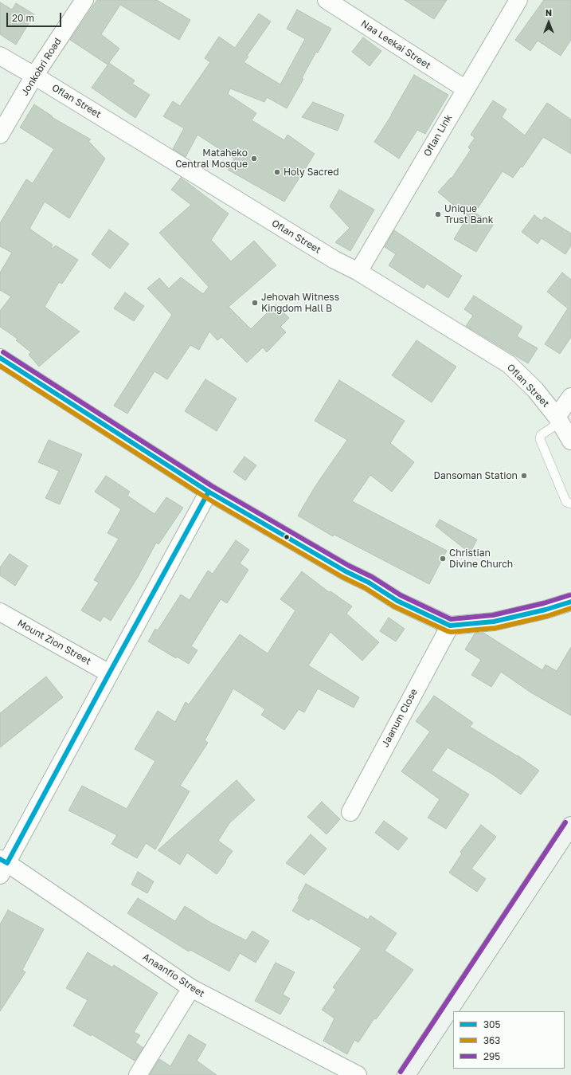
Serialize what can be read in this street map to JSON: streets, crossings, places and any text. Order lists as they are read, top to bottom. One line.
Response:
{"streets":{"street":["Naa Leekai Street","Jonkobri Road","Oflan Street","Oflan Link","Mount Zion Street","Jaanum Close","Anaanfio Street"]},"crossings":[["Naa Leekai Street","Oflan Link"],["Jonkobri Road","Oflan Street"],["Oflan Street","Oflan Link"]],"places":["Mataheko Central Mosque","Holy Sacred","Unique Trust Bank","Jehovah Witness Kingdom Hall B","Dansoman Station","Christian Divine Church"],"lines":["transit line 295","transit line 305","transit line 363"],"legend":["305","363","295"],"scale_bar":"20 m","north":"top"}
